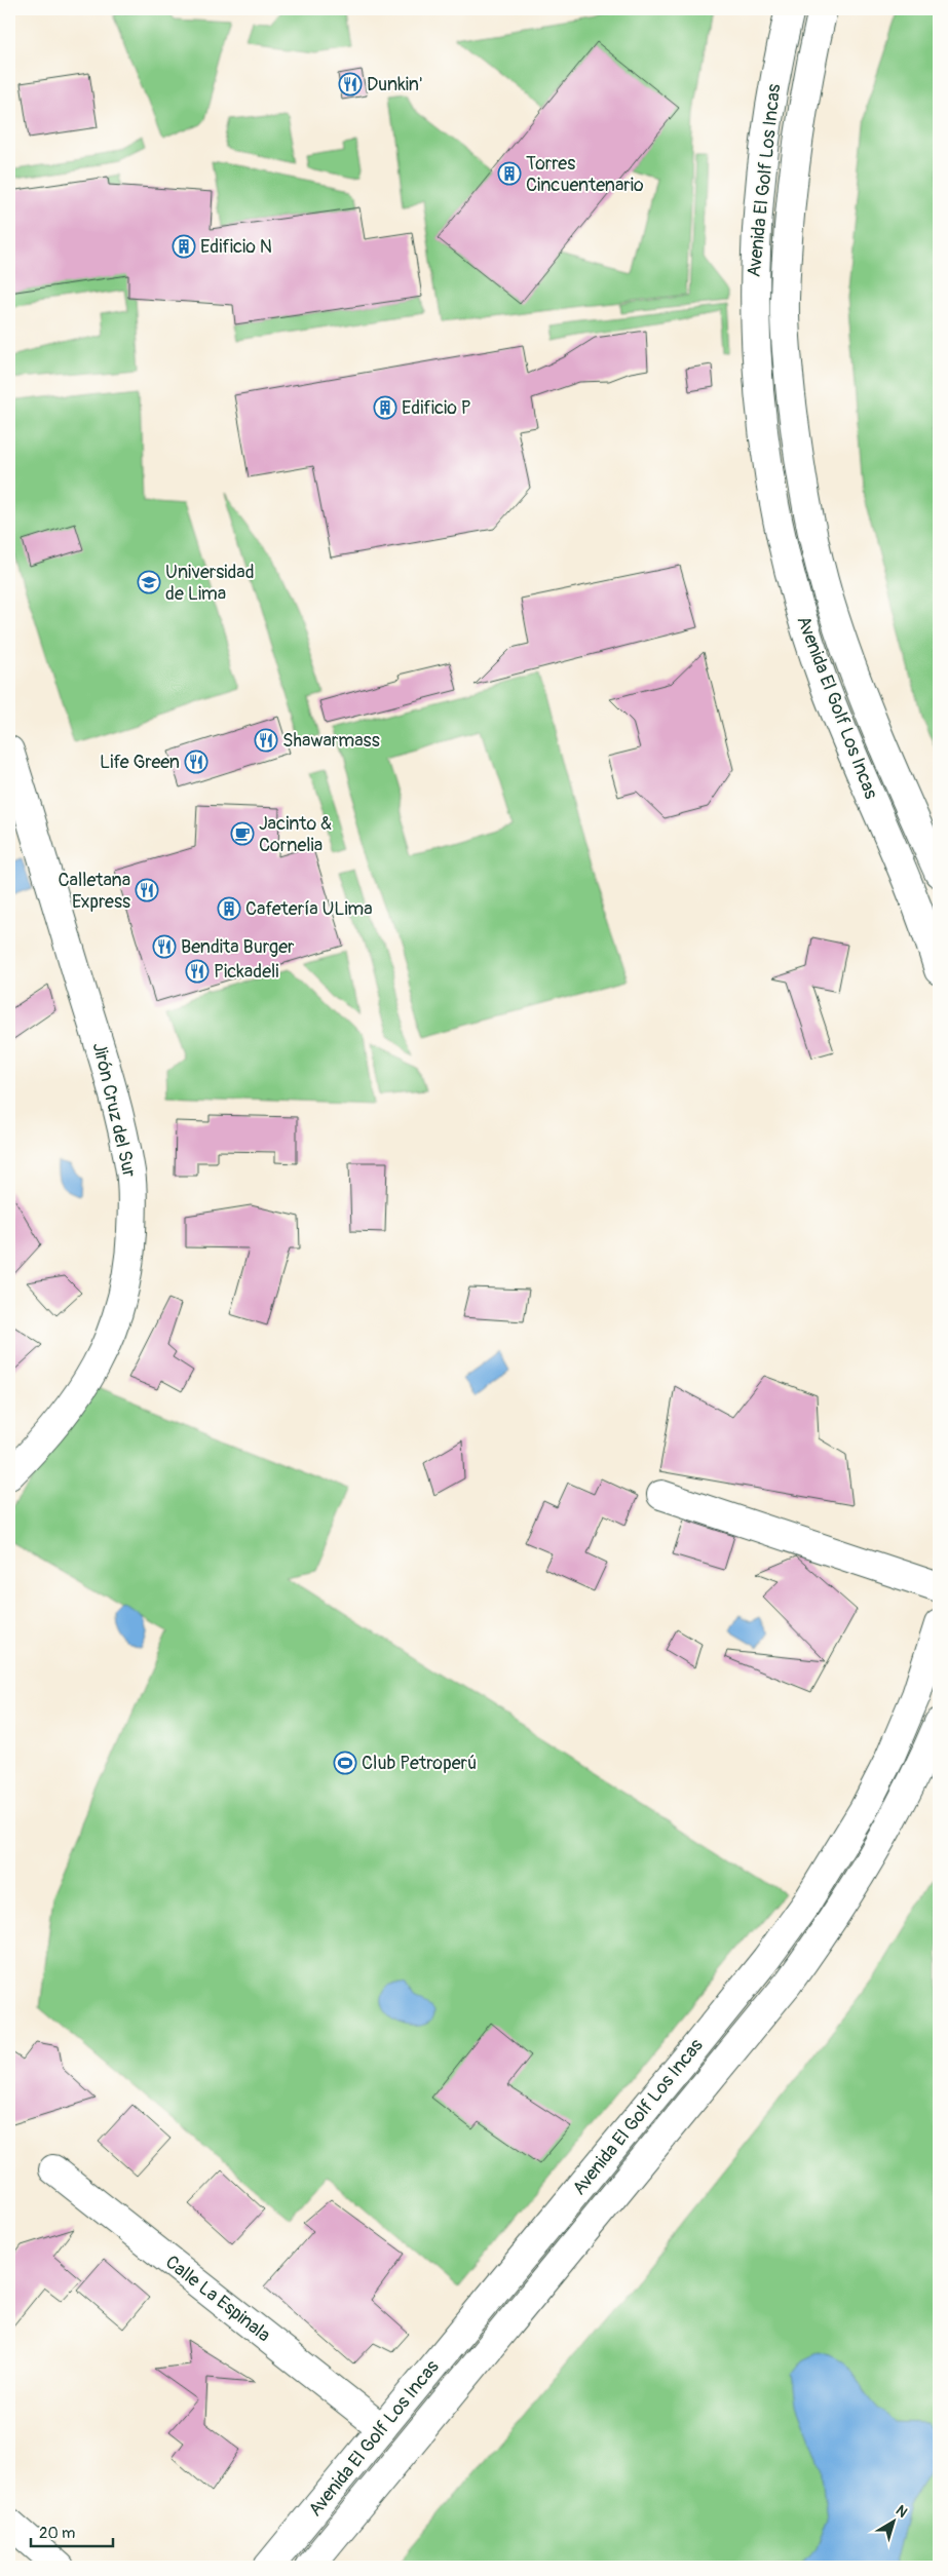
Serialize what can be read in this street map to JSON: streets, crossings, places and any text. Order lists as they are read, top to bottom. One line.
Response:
{"streets":{"street":["Avenida El Golf Los Incas","Jirón Cruz del Sur","Calle La Espinala"]},"crossings":[["Avenida El Golf Los Incas","Calle La Espinala"]],"places":{"restaurant":["Dunkin'","Shawarmass","Life Green","Calletana Express","Bendita Burger","Pickadeli"],"building":["Torres Cincuentenario","Edificio N","Edificio P","Cafetería ULima"],"school or university":["Universidad de Lima"],"cafe":["Jacinto & Cornelia"],"sports":["Club Petroperú"]},"scale_bar":"20 m","north":"top right"}
